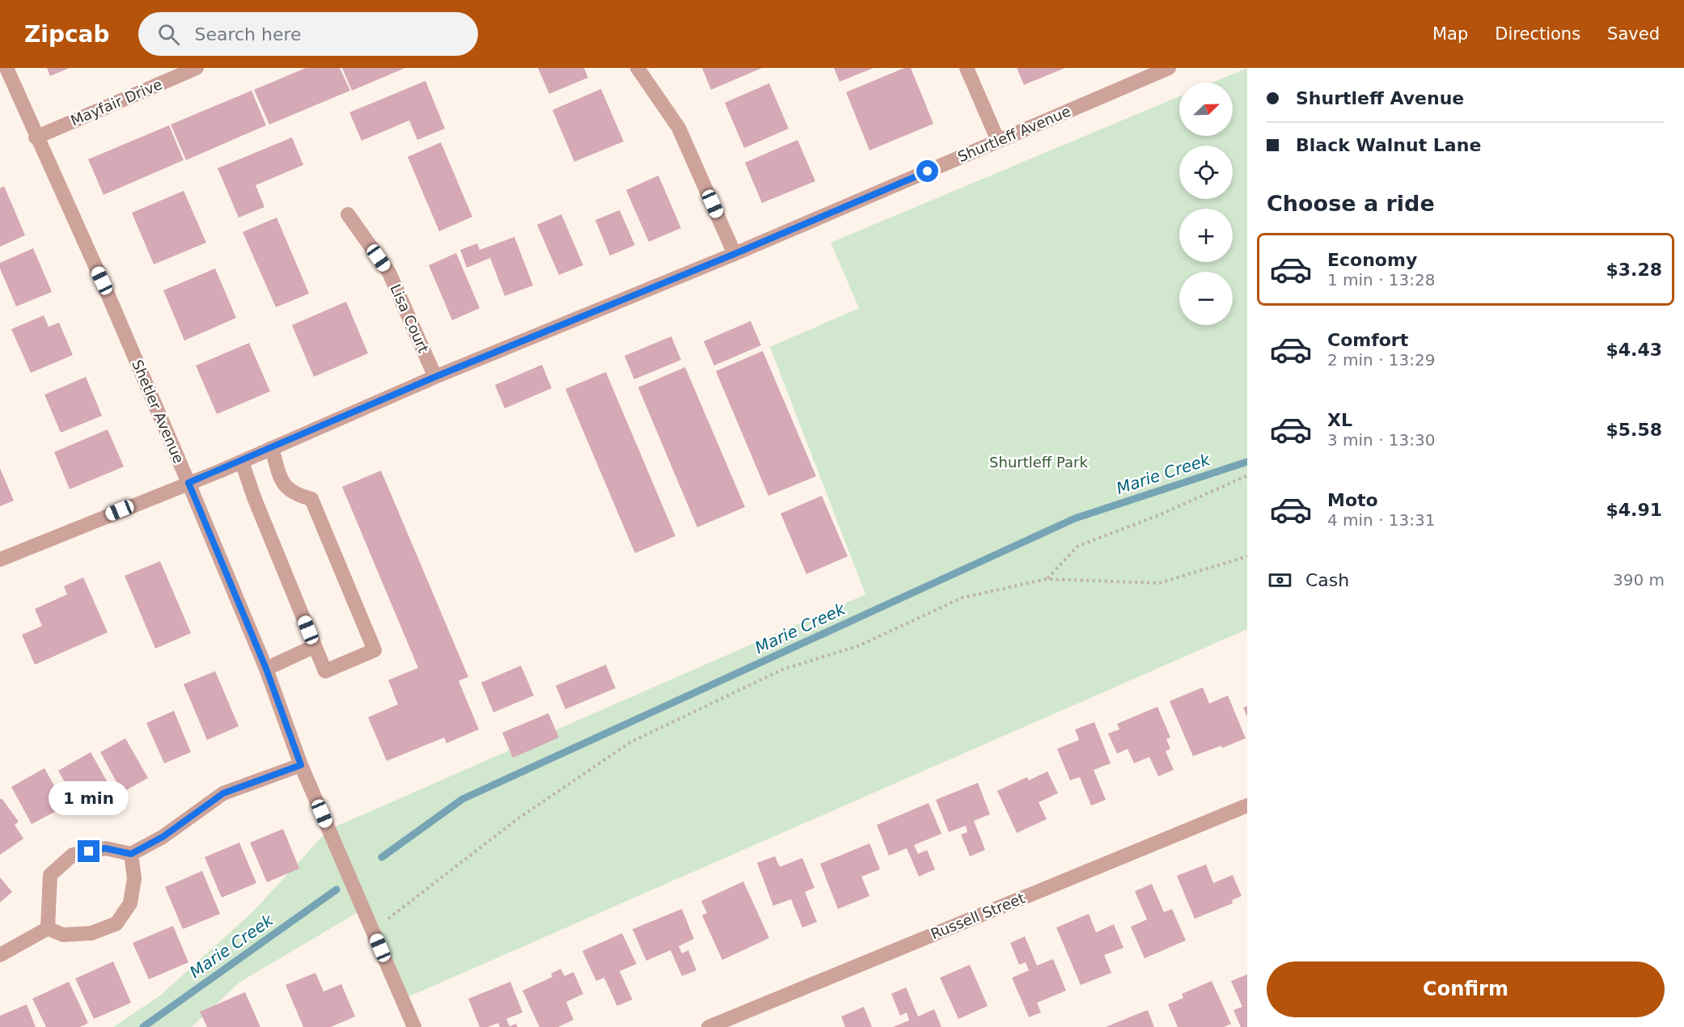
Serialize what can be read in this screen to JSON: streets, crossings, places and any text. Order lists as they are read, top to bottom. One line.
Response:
{"streets":{"street":["Mayfair Drive","Shurtleff Avenue","Lisa Court","Shetler Avenue","Russell Street"]},"crossings":[["Mayfair Drive","Shetler Avenue"],["Shurtleff Avenue","Lisa Court"],["Shurtleff Avenue","Shetler Avenue"]],"water":["Marie Creek"],"parks":["Shurtleff Park"],"north":"top right","page":{"header":"Zipcab","search":"Search here","nav":["Map","Directions","Saved"],"banner":["Shurtleff Avenue","Black Walnut Lane"],"map_buttons":["+","−"],"heading":"Choose a ride","list":[{"name":"Economy","note":"1 min · 13:28","value":"$3.28"},{"name":"Comfort","note":"2 min · 13:29","value":"$4.43"},{"name":"XL","note":"3 min · 13:30","value":"$5.58"},{"name":"Moto","note":"4 min · 13:31","value":"$4.91"}],"pay":["Cash","390 m"],"bubble":"1 min","buttons":"Confirm"}}
